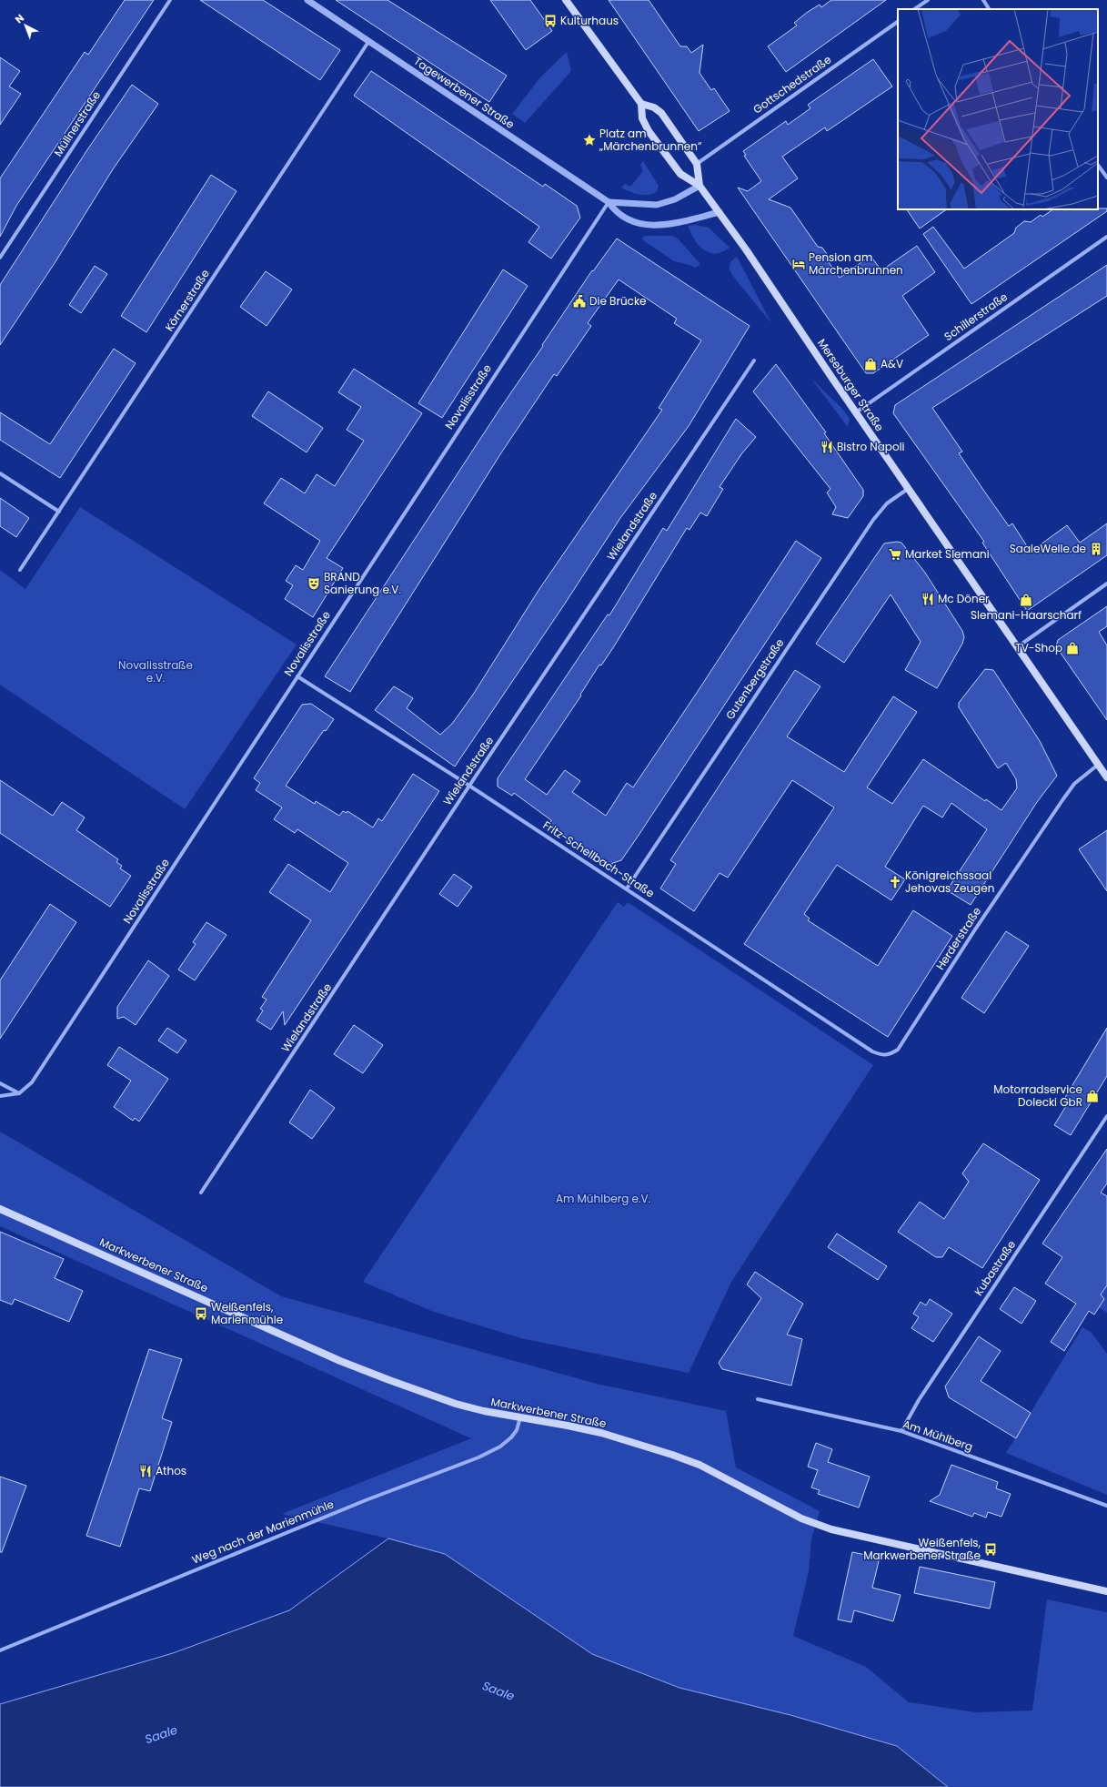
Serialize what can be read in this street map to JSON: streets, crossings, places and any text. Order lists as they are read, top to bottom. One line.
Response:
{"streets":{"main road":["Merseburger Straße","Markwerbener Straße"],"street":["Gottschedstraße","Tagewerbener Straße","Müllnerstraße","Körnerstraße","Schillerstraße","Novalisstraße","Wielandstraße","Gutenbergstraße","Fritz-Schellbach-Straße","Herderstraße","Kubastraße","Am Mühlberg","Weg nach der Marienmühle"]},"crossings":[["Tagewerbener Straße","Körnerstraße"],["Tagewerbener Straße","Merseburger Straße"],["Tagewerbener Straße","Novalisstraße"],["Schillerstraße","Merseburger Straße"],["Merseburger Straße","Gutenbergstraße"],["Merseburger Straße","Herderstraße"],["Novalisstraße","Fritz-Schellbach-Straße"],["Wielandstraße","Fritz-Schellbach-Straße"],["Gutenbergstraße","Fritz-Schellbach-Straße"],["Fritz-Schellbach-Straße","Herderstraße"],["Markwerbener Straße","Weg nach der Marienmühle"],["Kubastraße","Am Mühlberg"]],"water":["Saale"],"parks":["Novalisstraße e.V.","Am Mühlberg e.V."],"places":{"bus stop":["Kulturhaus","Weißenfels, Marienmühle","Weißenfels, Markwerbener Straße"],"place":["Platz am „Märchenbrunnen“"],"hotel":["Pension am Märchenbrunnen"],"public building":["Die Brücke"],"shop":["A&V","Slemani-Haarscharf","TV-Shop","Motorradservice Dolecki GbR"],"restaurant":["Bistro Napoli","Mc Döner","Athos"],"building":["SaaleWelle.de"],"supermarket":["Market Slemani"],"theatre":["BRAND Sanierung e.V."],"church":["Königreichssaal Jehovas Zeugen"]},"north":"top left"}
